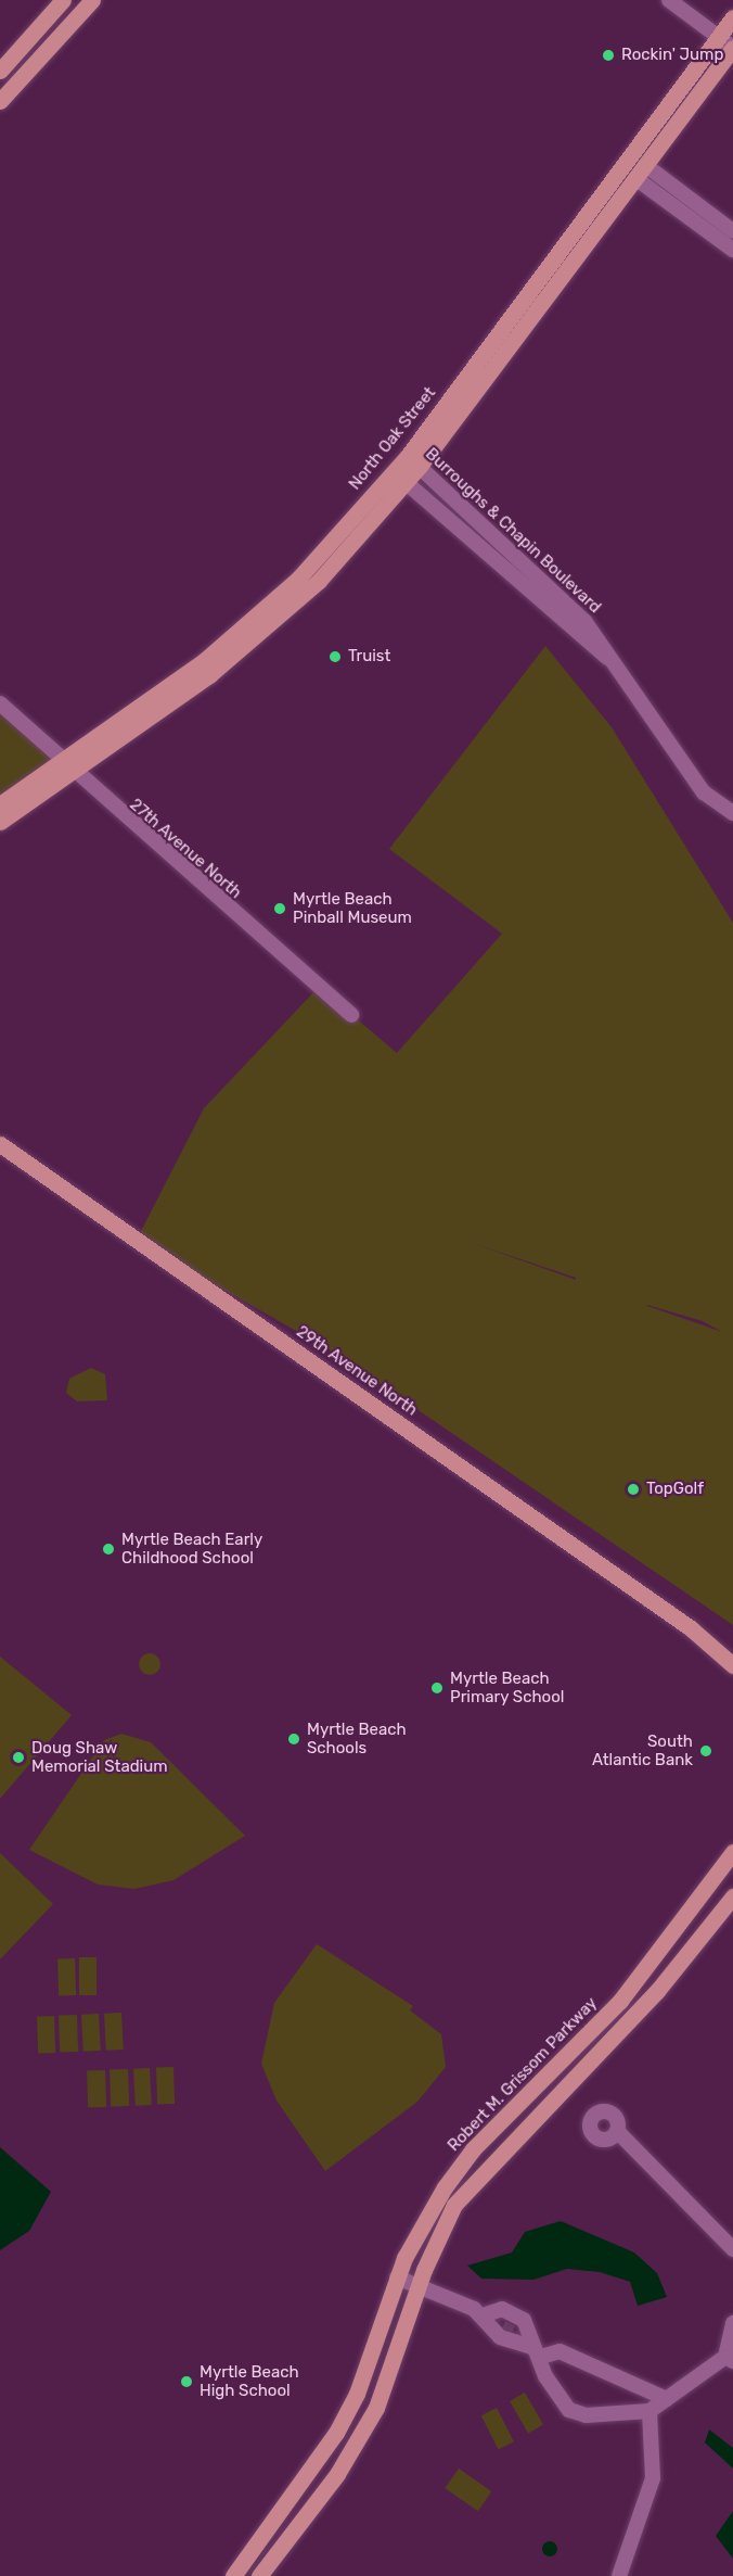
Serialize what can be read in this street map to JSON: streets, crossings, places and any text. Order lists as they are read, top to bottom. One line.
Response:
{"streets":{"main road":["North Oak Street","29th Avenue North","Robert M. Grissom Parkway"],"street":["Burroughs & Chapin Boulevard","27th Avenue North"]},"crossings":[["North Oak Street","Burroughs & Chapin Boulevard"],["North Oak Street","27th Avenue North"]],"places":["Rockin' Jump","Truist","Myrtle Beach Pinball Museum","TopGolf","Myrtle Beach Early Childhood School","Myrtle Beach Primary School","Myrtle Beach Schools","South Atlantic Bank","Doug Shaw Memorial Stadium","Myrtle Beach High School"]}
